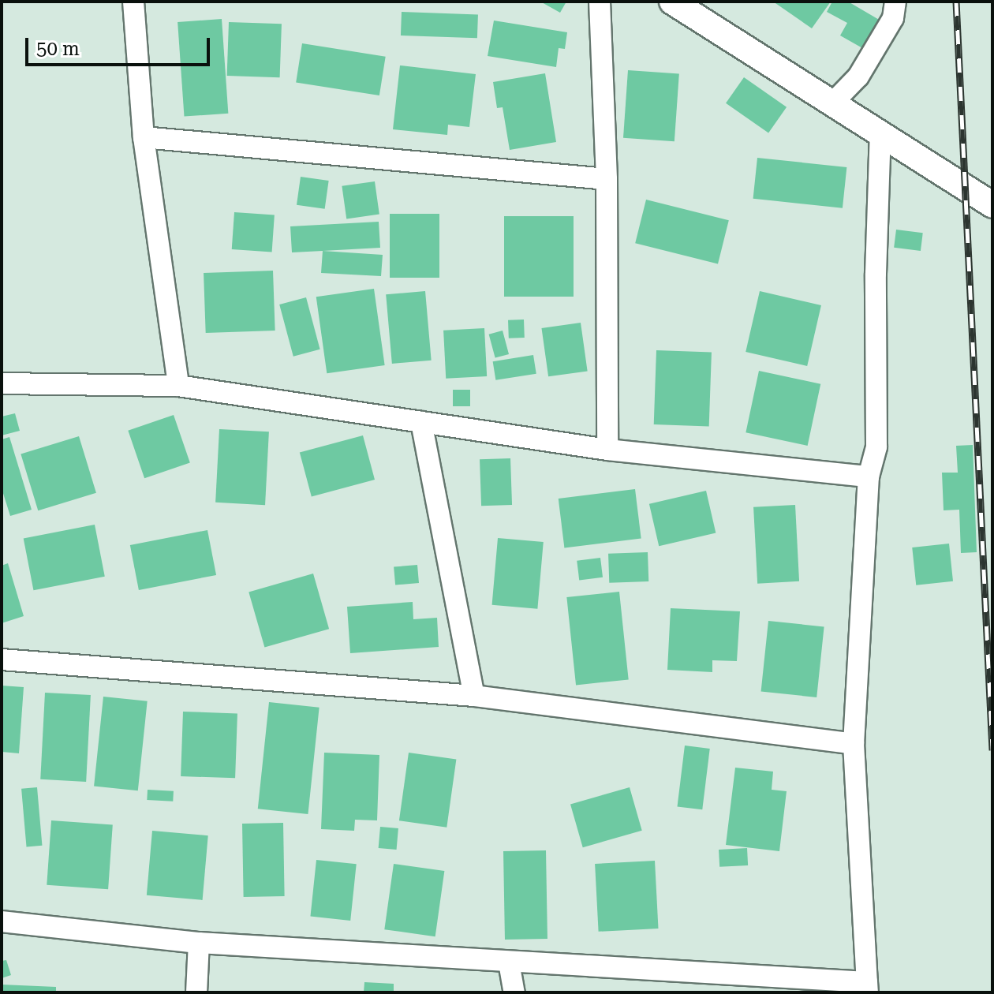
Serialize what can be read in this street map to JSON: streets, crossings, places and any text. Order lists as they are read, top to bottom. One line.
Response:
{"scale_bar":"50 m"}
